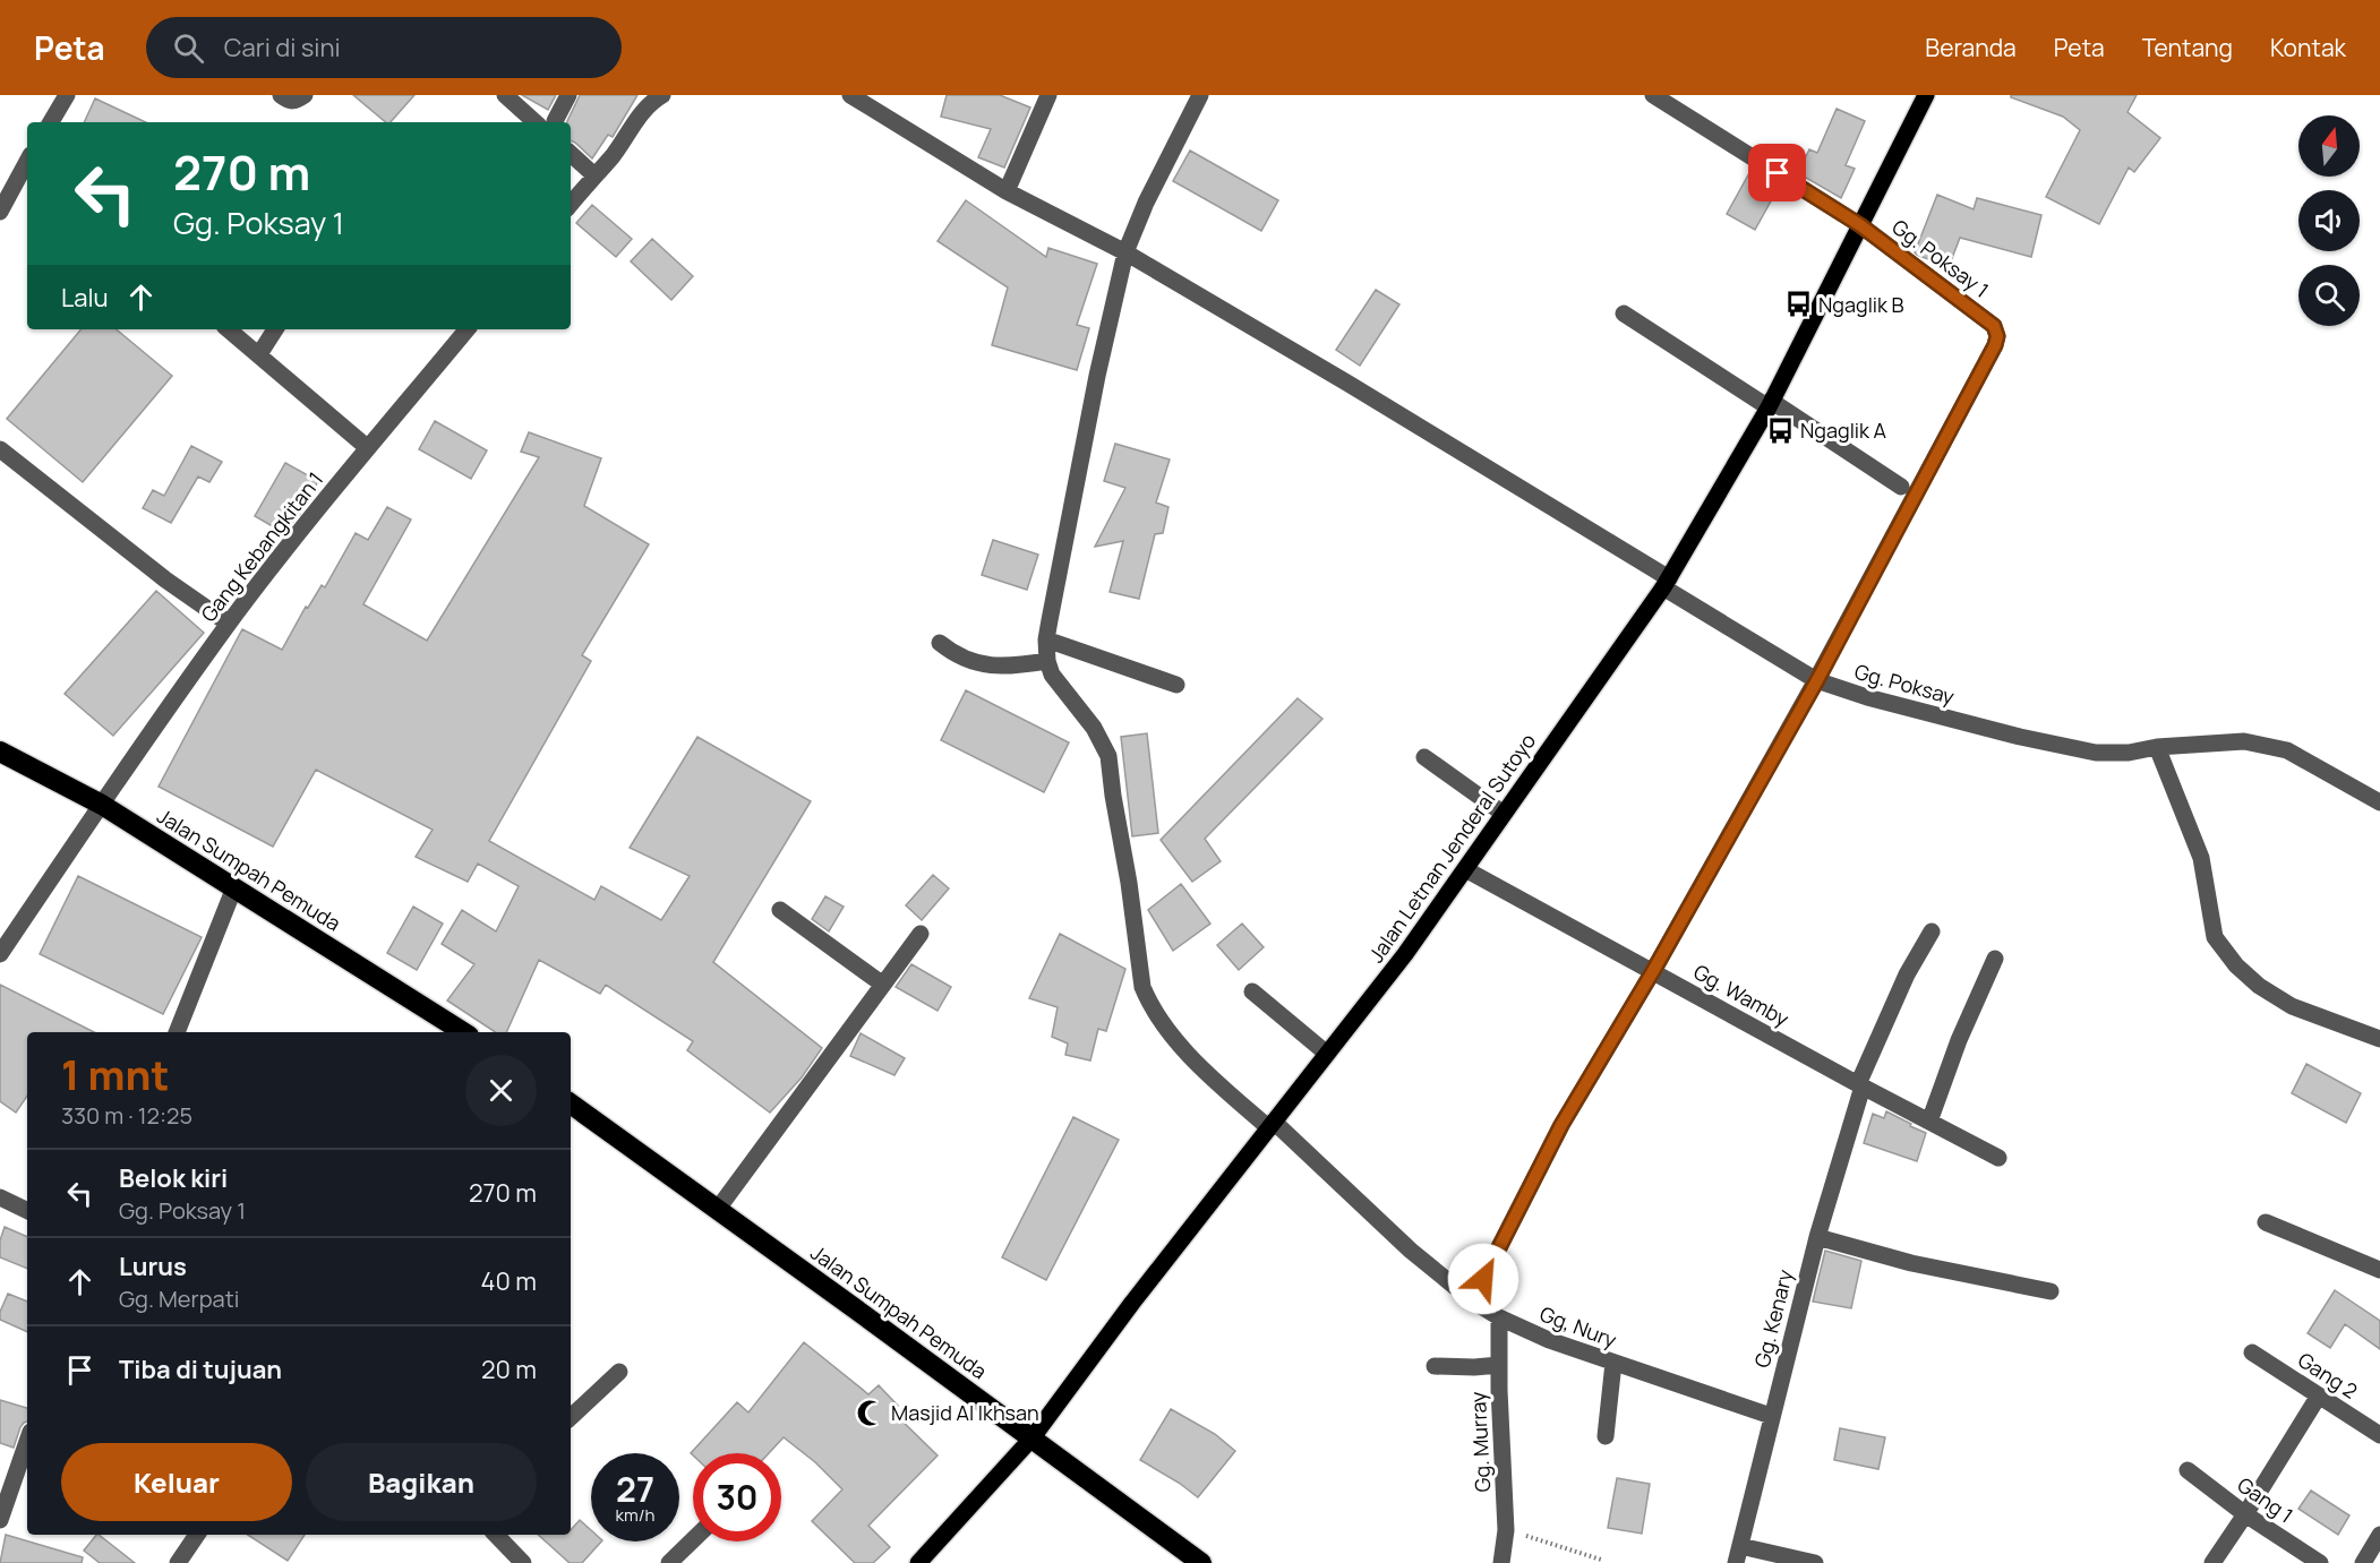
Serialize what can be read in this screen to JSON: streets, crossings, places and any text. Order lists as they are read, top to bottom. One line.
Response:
{"streets":{"highway":["Jalan Sumpah Pemuda"],"main road":["Jalan Letnan Jenderal Sutoyo"],"street":["Gg. Poksay 1","Gang Kebangkitan 1","Gg. Poksay","Gg. Wamby","Gg. Kenary","Gg, Nury","Gang 2","Gg. Murray","Gang 1"]},"crossings":[["Gg. Poksay 1","Gg. Poksay"],["Gg. Poksay 1","Jalan Letnan Jenderal Sutoyo"],["Gang Kebangkitan 1","Jalan Sumpah Pemuda"],["Gg. Poksay","Jalan Letnan Jenderal Sutoyo"],["Jalan Letnan Jenderal Sutoyo","Jalan Sumpah Pemuda"],["Jalan Letnan Jenderal Sutoyo","Gg. Wamby"],["Jalan Letnan Jenderal Sutoyo","Gg, Nury"],["Gg. Wamby","Gg. Kenary"],["Gg. Kenary","Gg, Nury"],["Gg, Nury","Gg. Murray"]],"places":{"bus stop":["Ngaglik B","Ngaglik A"],"mosque":["Masjid Al Ikhsan"]},"north":"top","page":{"header":"Peta","search":"Cari di sini","nav":["Beranda","Peta","Tentang","Kontak"],"turn":["270 m","Gg. Poksay 1"],"then":"Lalu","heading":["1 mnt","330 m · 12:25"],"list":[{"name":"Belok kiri","note":"Gg. Poksay 1","value":"270 m"},{"name":"Lurus","note":"Gg. Merpati","value":"40 m"},{"name":"Tiba di tujuan","value":"20 m"}],"buttons":["Keluar","Bagikan"],"speed":"27 km/h","limit":"30"}}
